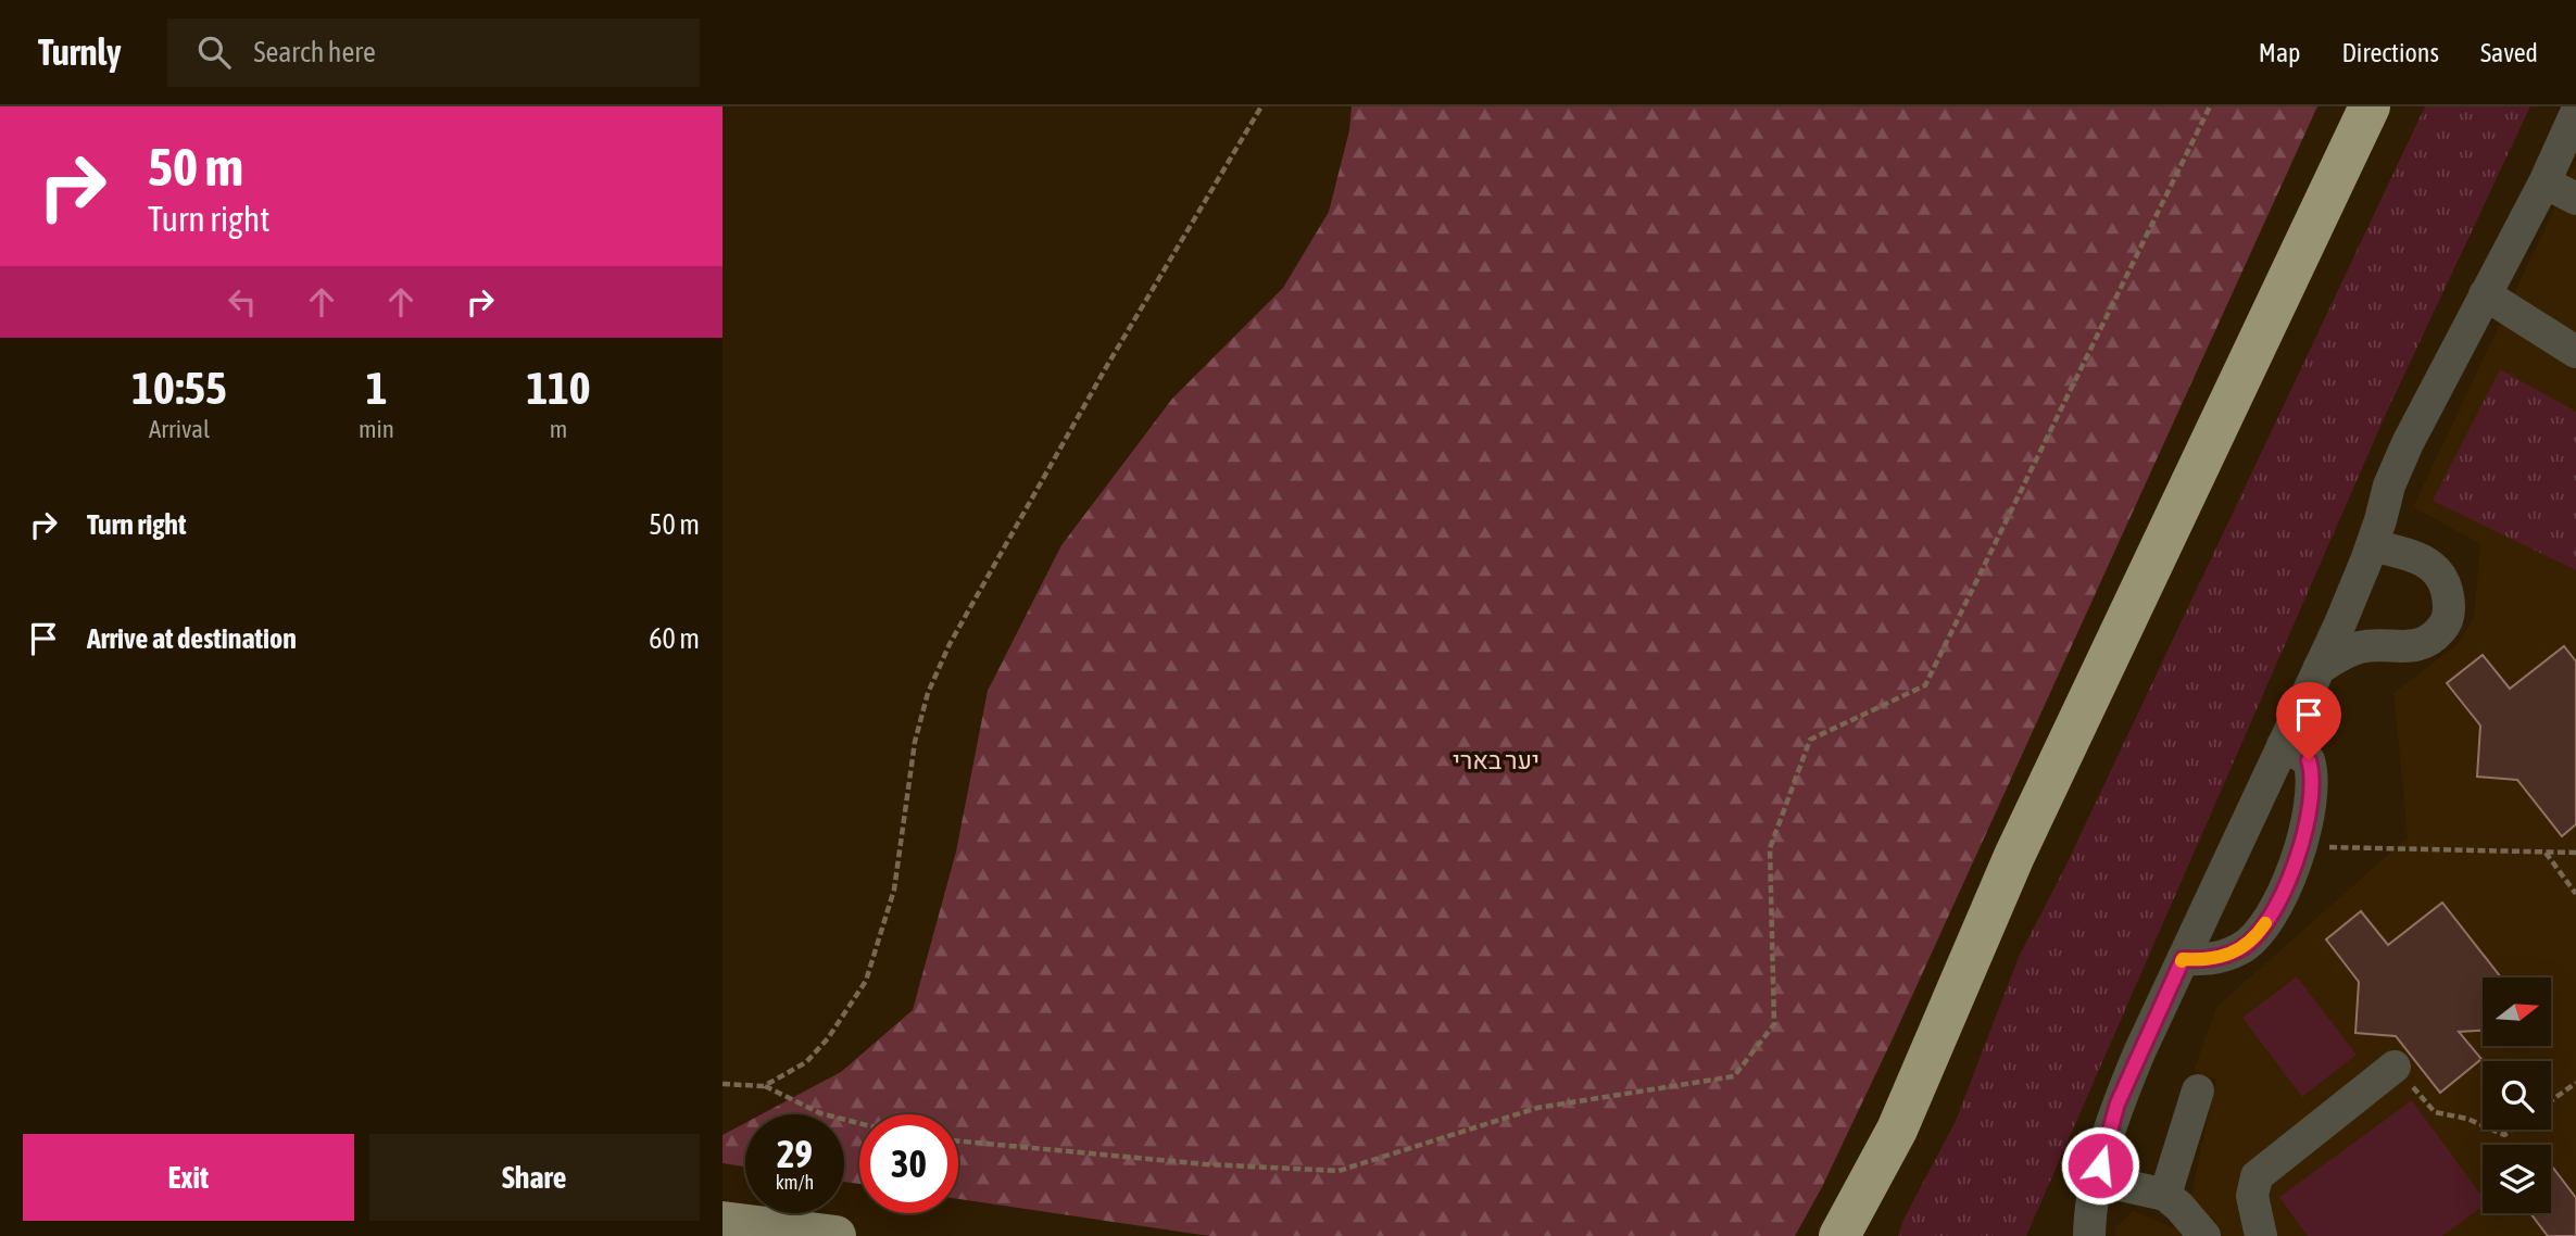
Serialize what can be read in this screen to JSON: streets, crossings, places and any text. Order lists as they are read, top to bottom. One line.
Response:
{"parks":["יער בארי"],"north":"right","page":{"header":"Turnly","search":"Search here","nav":["Map","Directions","Saved"],"turn":["50 m","Turn right"],"eta":["10:55","Arrival","1","min","110","m"],"list":[{"name":"Turn right","value":"50 m"},{"name":"Arrive at destination","value":"60 m"}],"speed":"29 km/h","limit":"30","buttons":["Exit","Share"]}}
